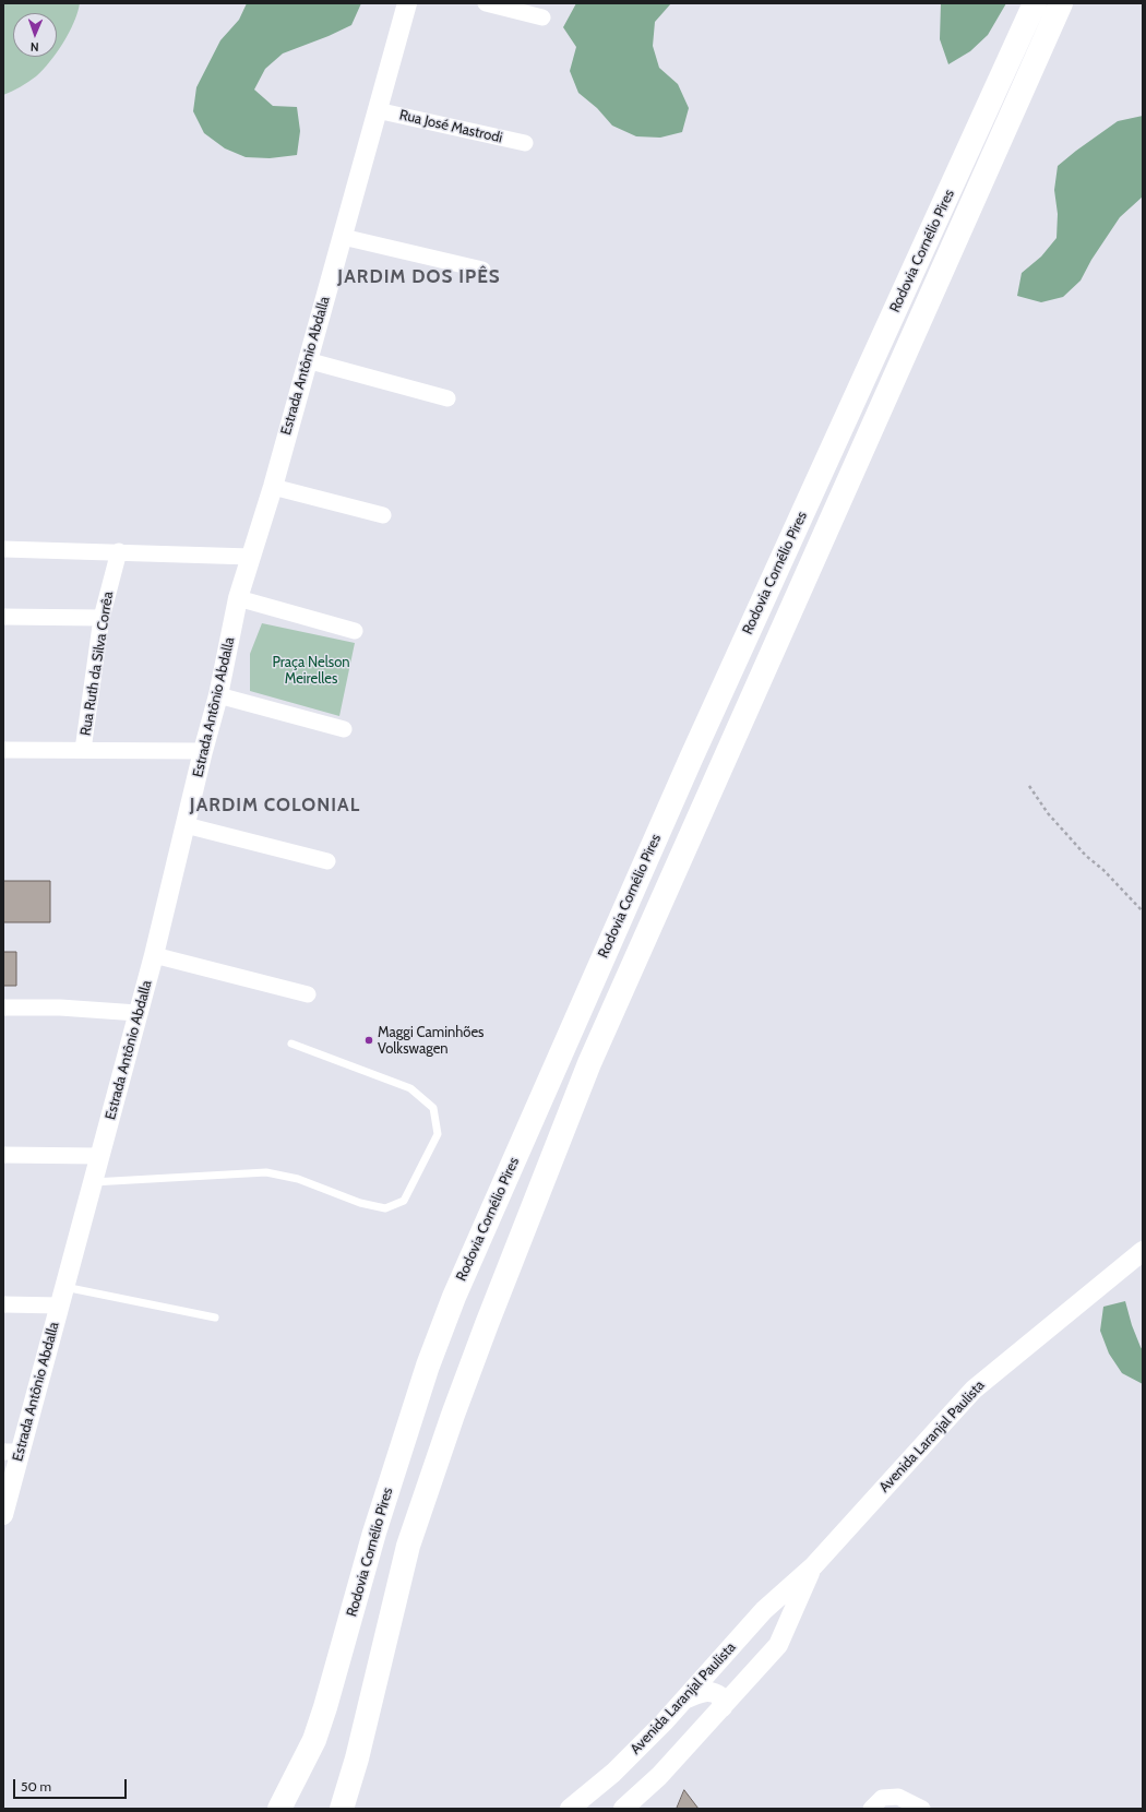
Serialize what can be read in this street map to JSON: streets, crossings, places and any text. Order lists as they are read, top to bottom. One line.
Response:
{"streets":{"main road":["Rodovia Cornélio Pires"],"street":["Rua José Mastrodi","Estrada Antônio Abdalla","Rua Ruth da Silva Corrêa","Avenida Laranjal Paulista"]},"crossings":[["Rua José Mastrodi","Estrada Antônio Abdalla"]],"districts":["JARDIM DOS IPÊS","JARDIM COLONIAL"],"parks":["Praça Nelson Meirelles"],"places":["Maggi Caminhões Volkswagen"],"scale_bar":"50 m","north":"bottom"}
